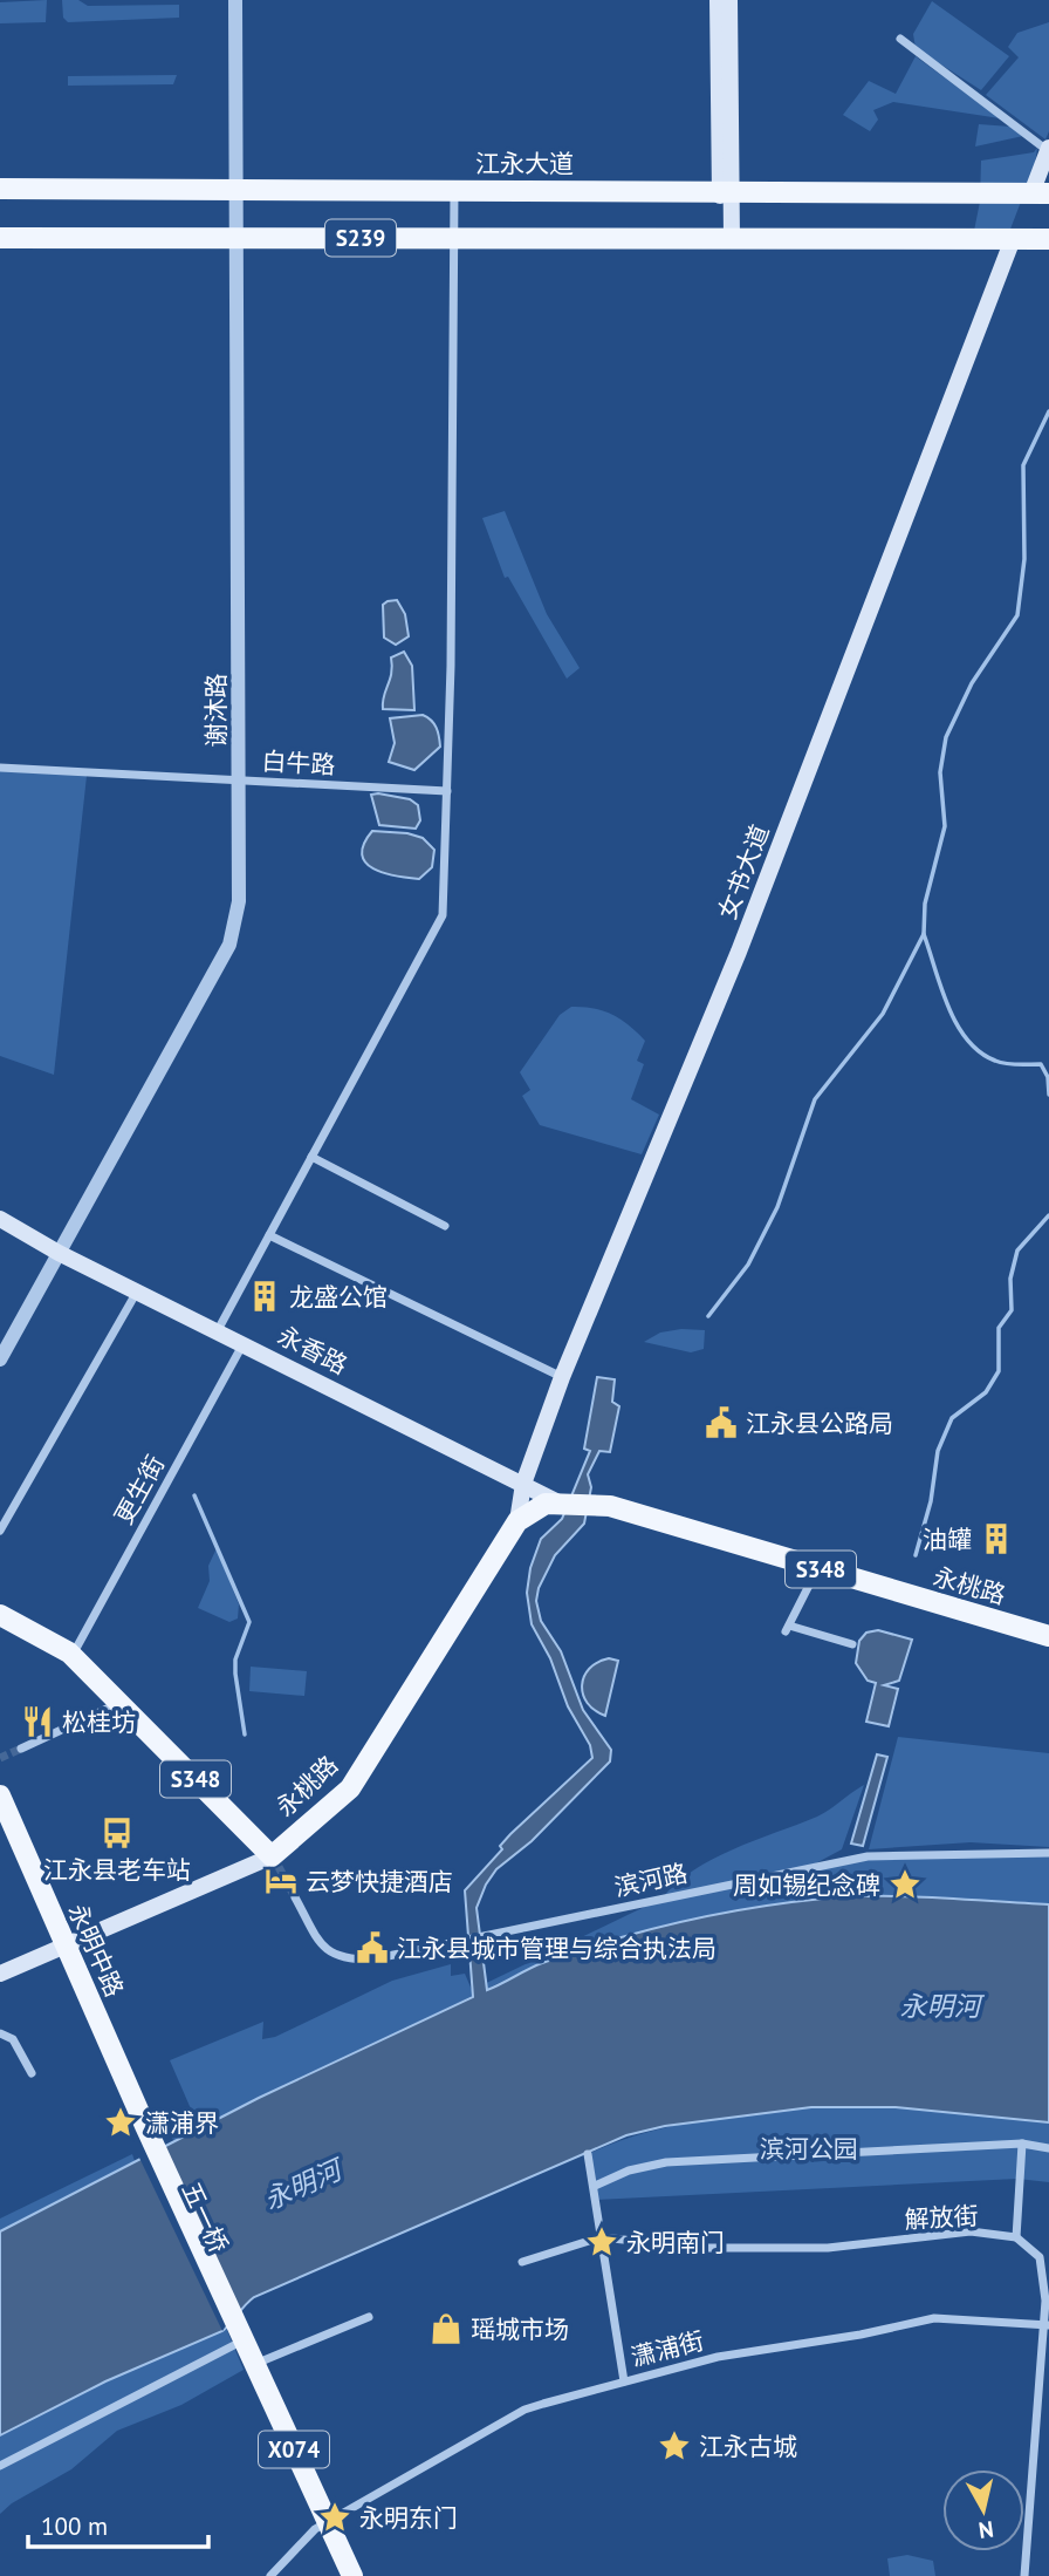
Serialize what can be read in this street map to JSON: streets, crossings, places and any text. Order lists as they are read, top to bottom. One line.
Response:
{"streets":{"main road":["江永大道","S239","女书大道","永香路","S348","永桃路","永明中路","五一桥","X074"],"street":["谢沐路","白牛路","更生街","滨河路","解放街","潇浦街"]},"crossings":[["江永大道","谢沐路"],["S239","谢沐路"],["S239","女书大道"],["谢沐路","白牛路"],["谢沐路","永香路"],["女书大道","永香路"],["女书大道","永桃路"],["永香路","更生街"],["永香路","永桃路"],["更生街","S348"],["S348","永桃路"],["永桃路","永明中路"],["永明中路","五一桥"],["五一桥","X074"],["潇浦街","X074"]],"water":["永明河"],"parks":["滨河公园"],"places":{"building":["龙盛公馆","油罐"],"public building":["江永县公路局","江永县城市管理与综合执法局"],"restaurant":["松桂坊"],"bus stop":["江永县老车站"],"hotel":["云梦快捷酒店"],"place":["周如锡纪念碑","潇浦界","永明南门","江永古城","永明东门"],"shop":["瑶城市场"]},"scale_bar":"100 m","north":"bottom"}
